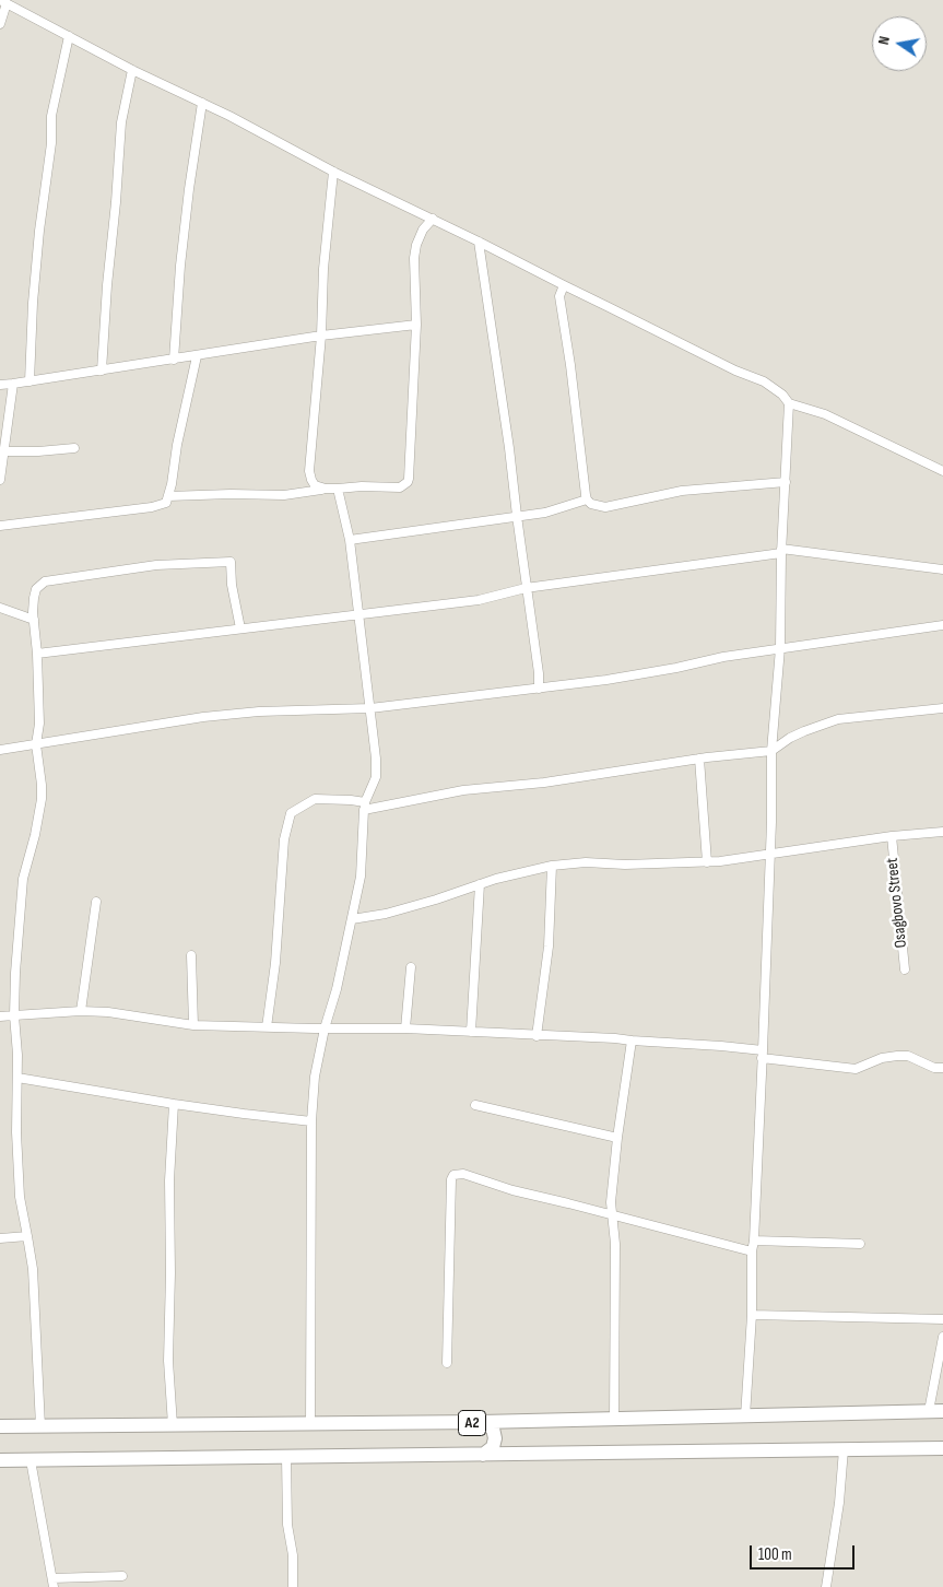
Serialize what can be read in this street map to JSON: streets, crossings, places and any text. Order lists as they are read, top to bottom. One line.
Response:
{"streets":{"highway":["A2"],"street":["Osagbovo Street"]},"scale_bar":"100 m","north":"left"}
